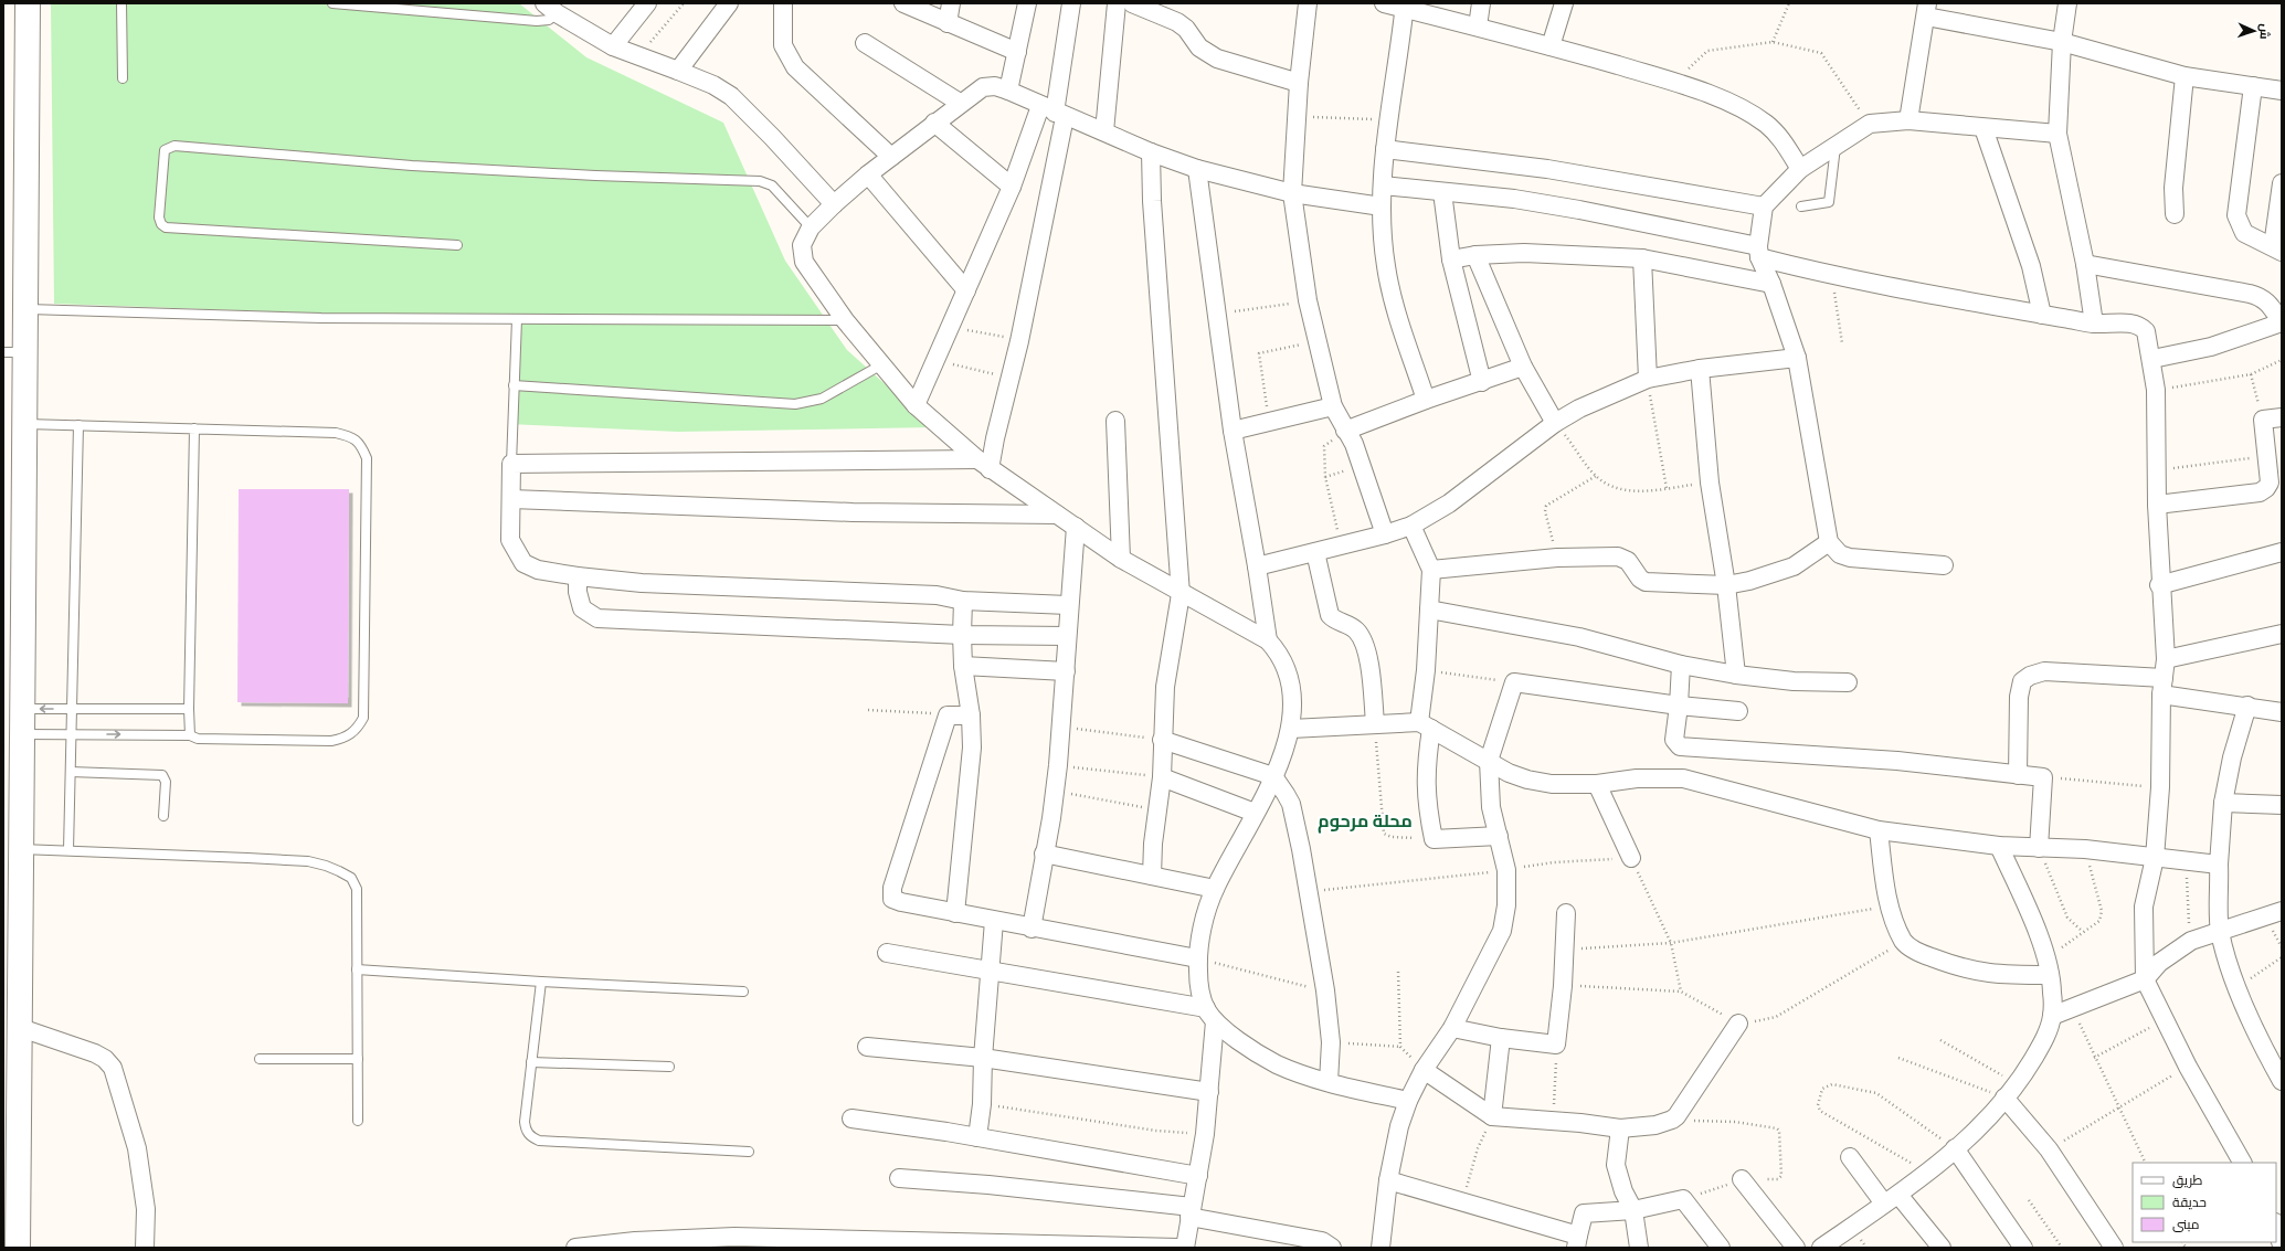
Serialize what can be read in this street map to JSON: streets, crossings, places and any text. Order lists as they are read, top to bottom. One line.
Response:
{"districts":["محلة مرحوم"],"legend":["طريق","حديقة","مبنى"],"north":"right"}
